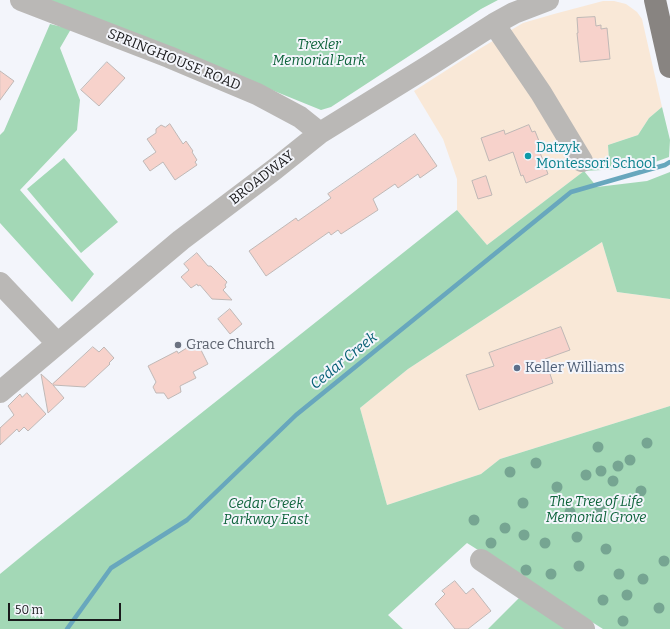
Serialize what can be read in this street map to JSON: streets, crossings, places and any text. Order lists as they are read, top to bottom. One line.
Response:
{"streets":{"street":["SPRINGHOUSE ROAD","BROADWAY"]},"crossings":[["SPRINGHOUSE ROAD","BROADWAY"]],"water":["Cedar Creek"],"parks":["Trexler Memorial Park","The Tree of Life Memorial Grove","Cedar Creek Parkway East"],"places":["Datzyk Montessori School","Grace Church","Keller Williams"],"scale_bar":"50 m"}
